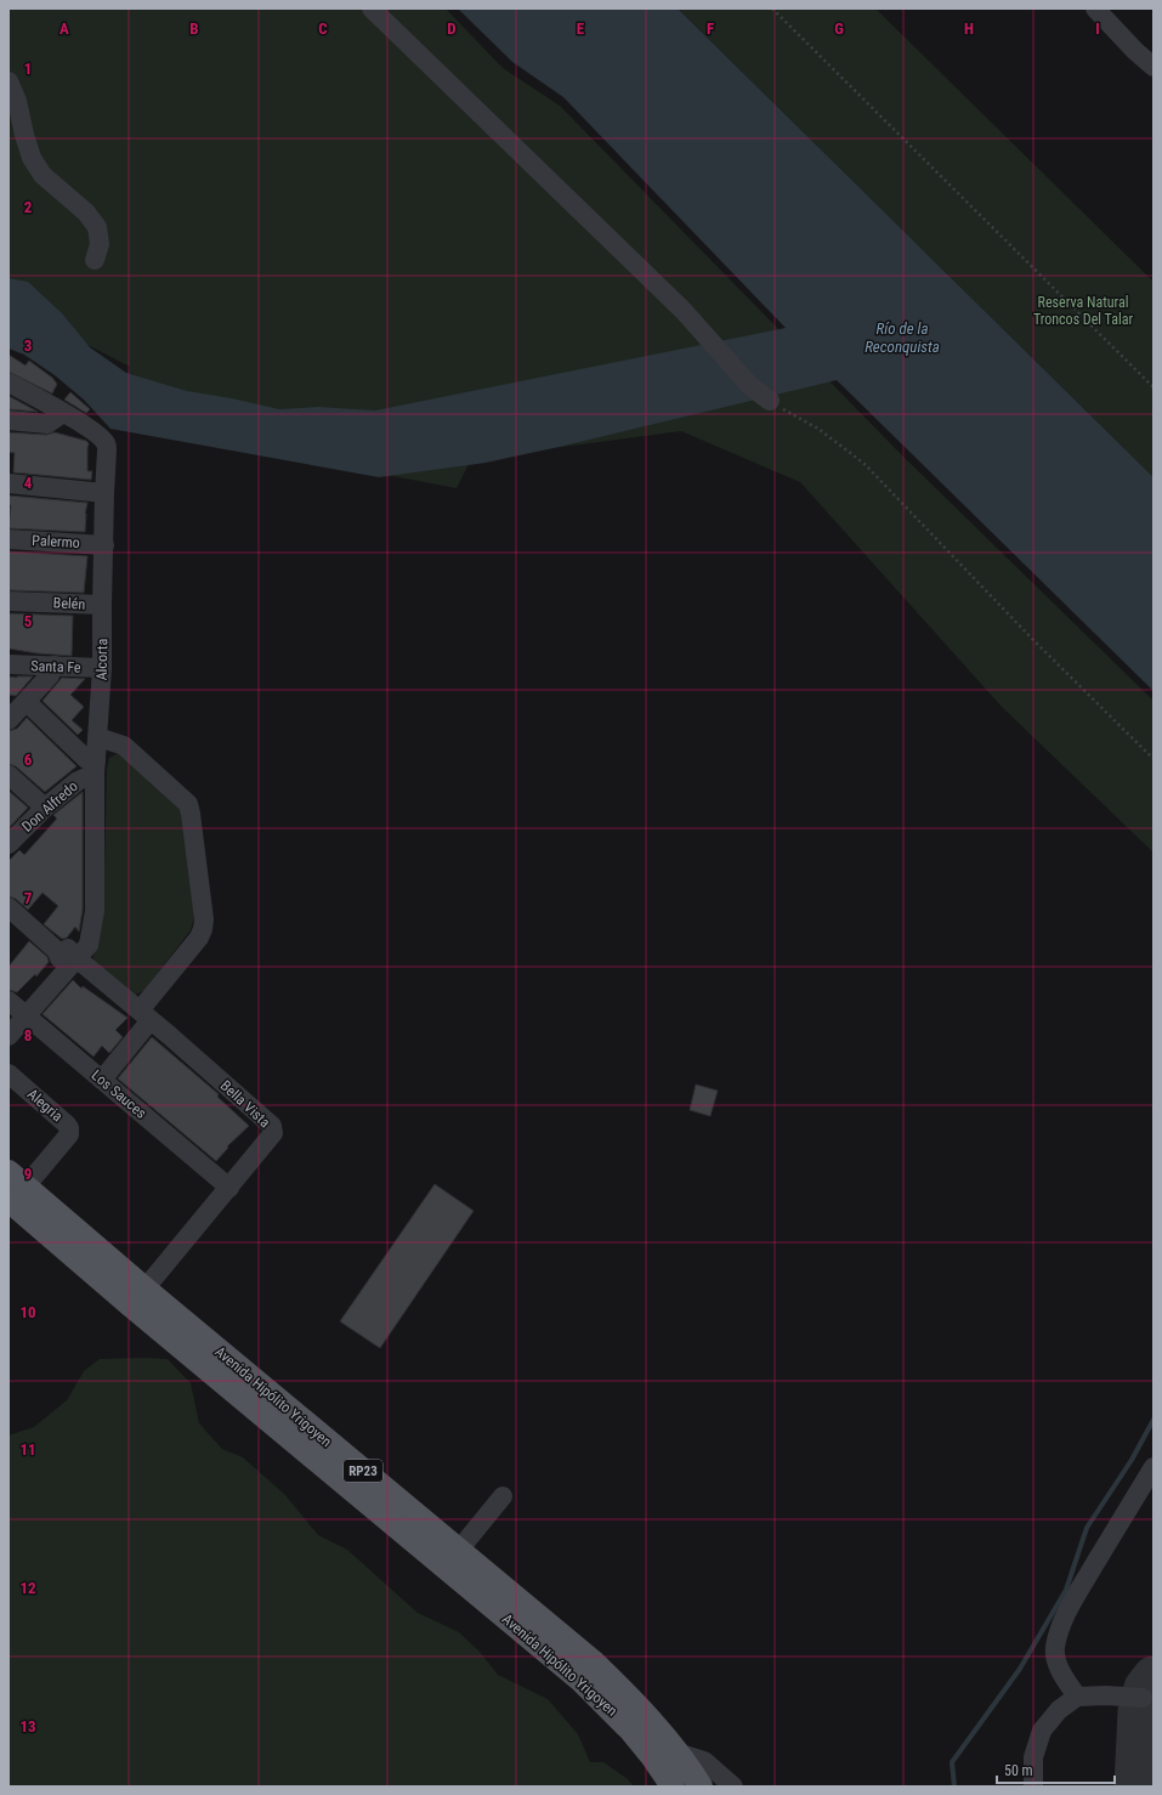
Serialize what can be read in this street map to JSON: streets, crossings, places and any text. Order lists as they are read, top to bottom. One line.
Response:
{"streets":{"main road":["Avenida Hipólito Yrigoyen","RP23"],"street":["Palermo","Belén","Alcorta","Santa Fe","Don Alfredo","Los Sauces","Bella Vista","Alegria"]},"crossings":[["Palermo","Alcorta"],["Belén","Alcorta"],["Alcorta","Santa Fe"],["Alcorta","Don Alfredo"],["Alcorta","Los Sauces"],["Alcorta","Bella Vista"],["Los Sauces","Bella Vista"],["Bella Vista","Avenida Hipólito Yrigoyen"],["Alegria","Avenida Hipólito Yrigoyen"]],"water":["Río de la Reconquista"],"parks":["Reserva Natural Troncos Del Talar"],"scale_bar":"50 m","grid":{"columns":["A","B","C","D","E","F","G","H","I"],"rows":["1","2","3","4","5","6","7","8","9","10","11","12","13"]}}
